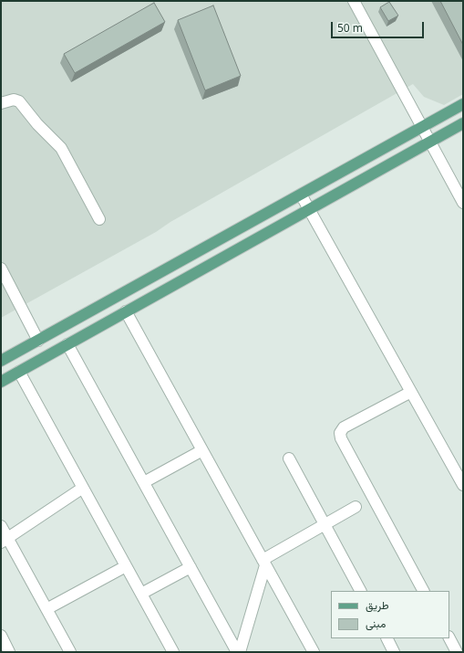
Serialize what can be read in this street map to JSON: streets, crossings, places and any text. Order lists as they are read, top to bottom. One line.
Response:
{"legend":["طريق","مبنى"],"scale_bar":"50 m"}
